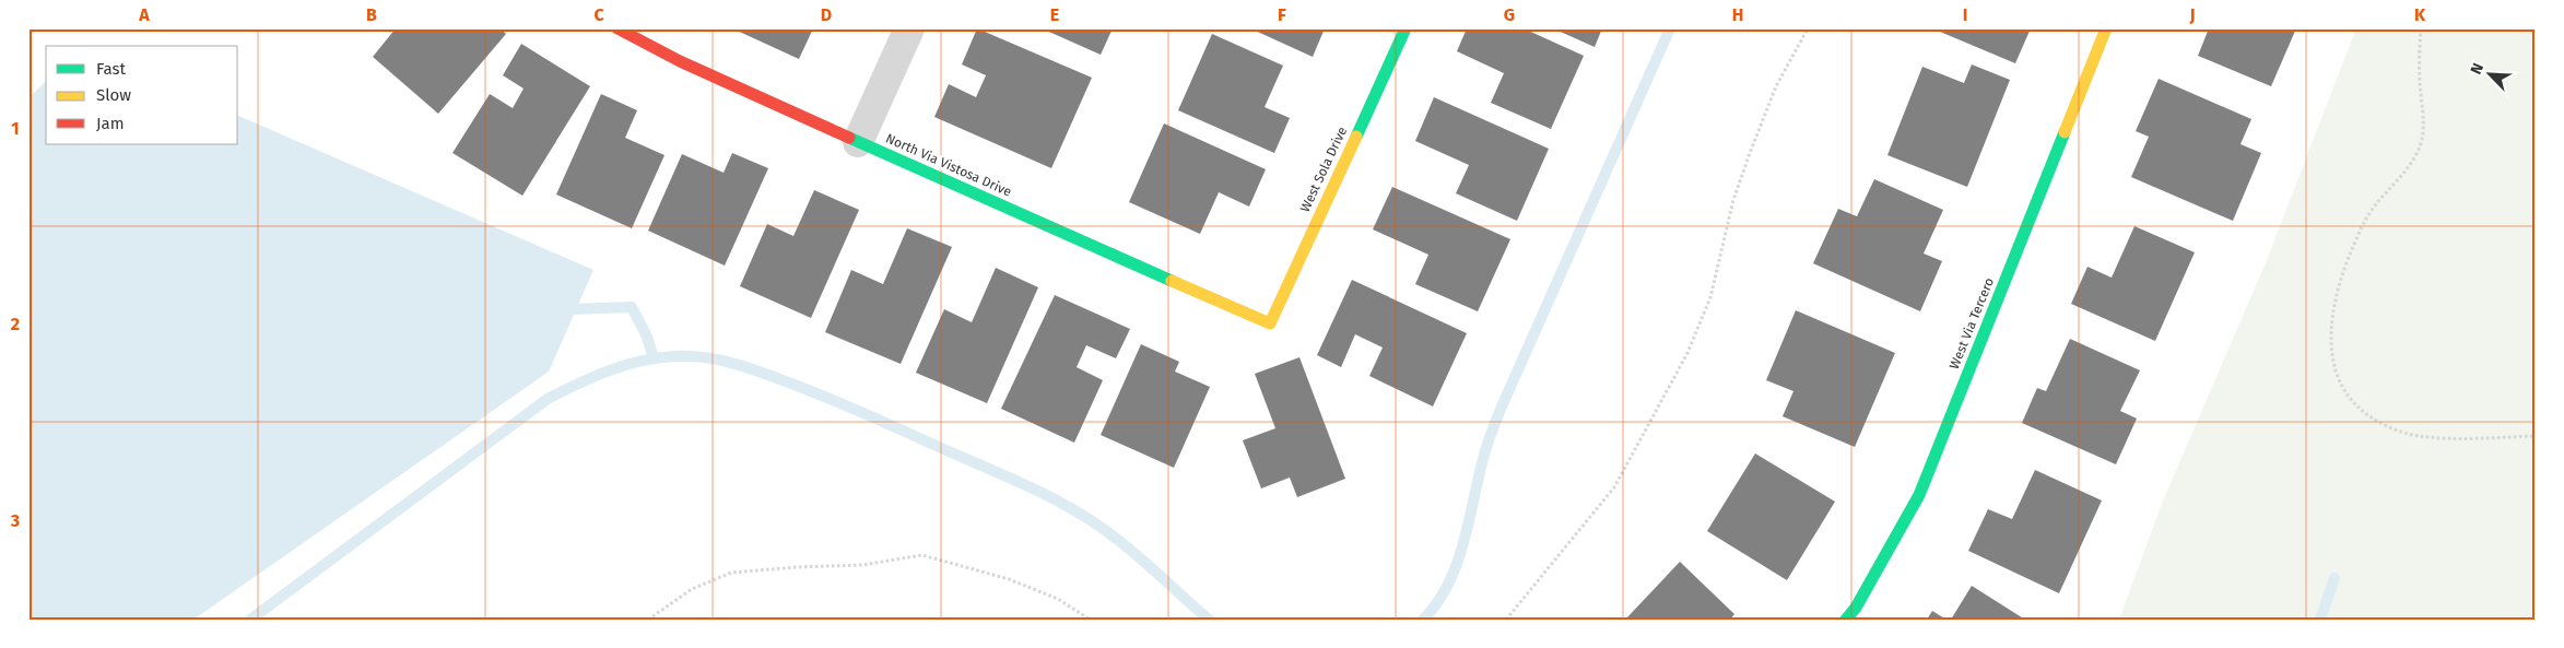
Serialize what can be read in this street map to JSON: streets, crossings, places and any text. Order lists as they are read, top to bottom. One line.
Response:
{"streets":{"street":["North Via Vistosa Drive","West Sola Drive","West Via Tercero"]},"crossings":[["North Via Vistosa Drive","West Sola Drive"]],"legend":["Fast","Slow","Jam"],"north":"top left","grid":{"columns":["A","B","C","D","E","F","G","H","I","J","K"],"rows":["1","2","3"]}}
